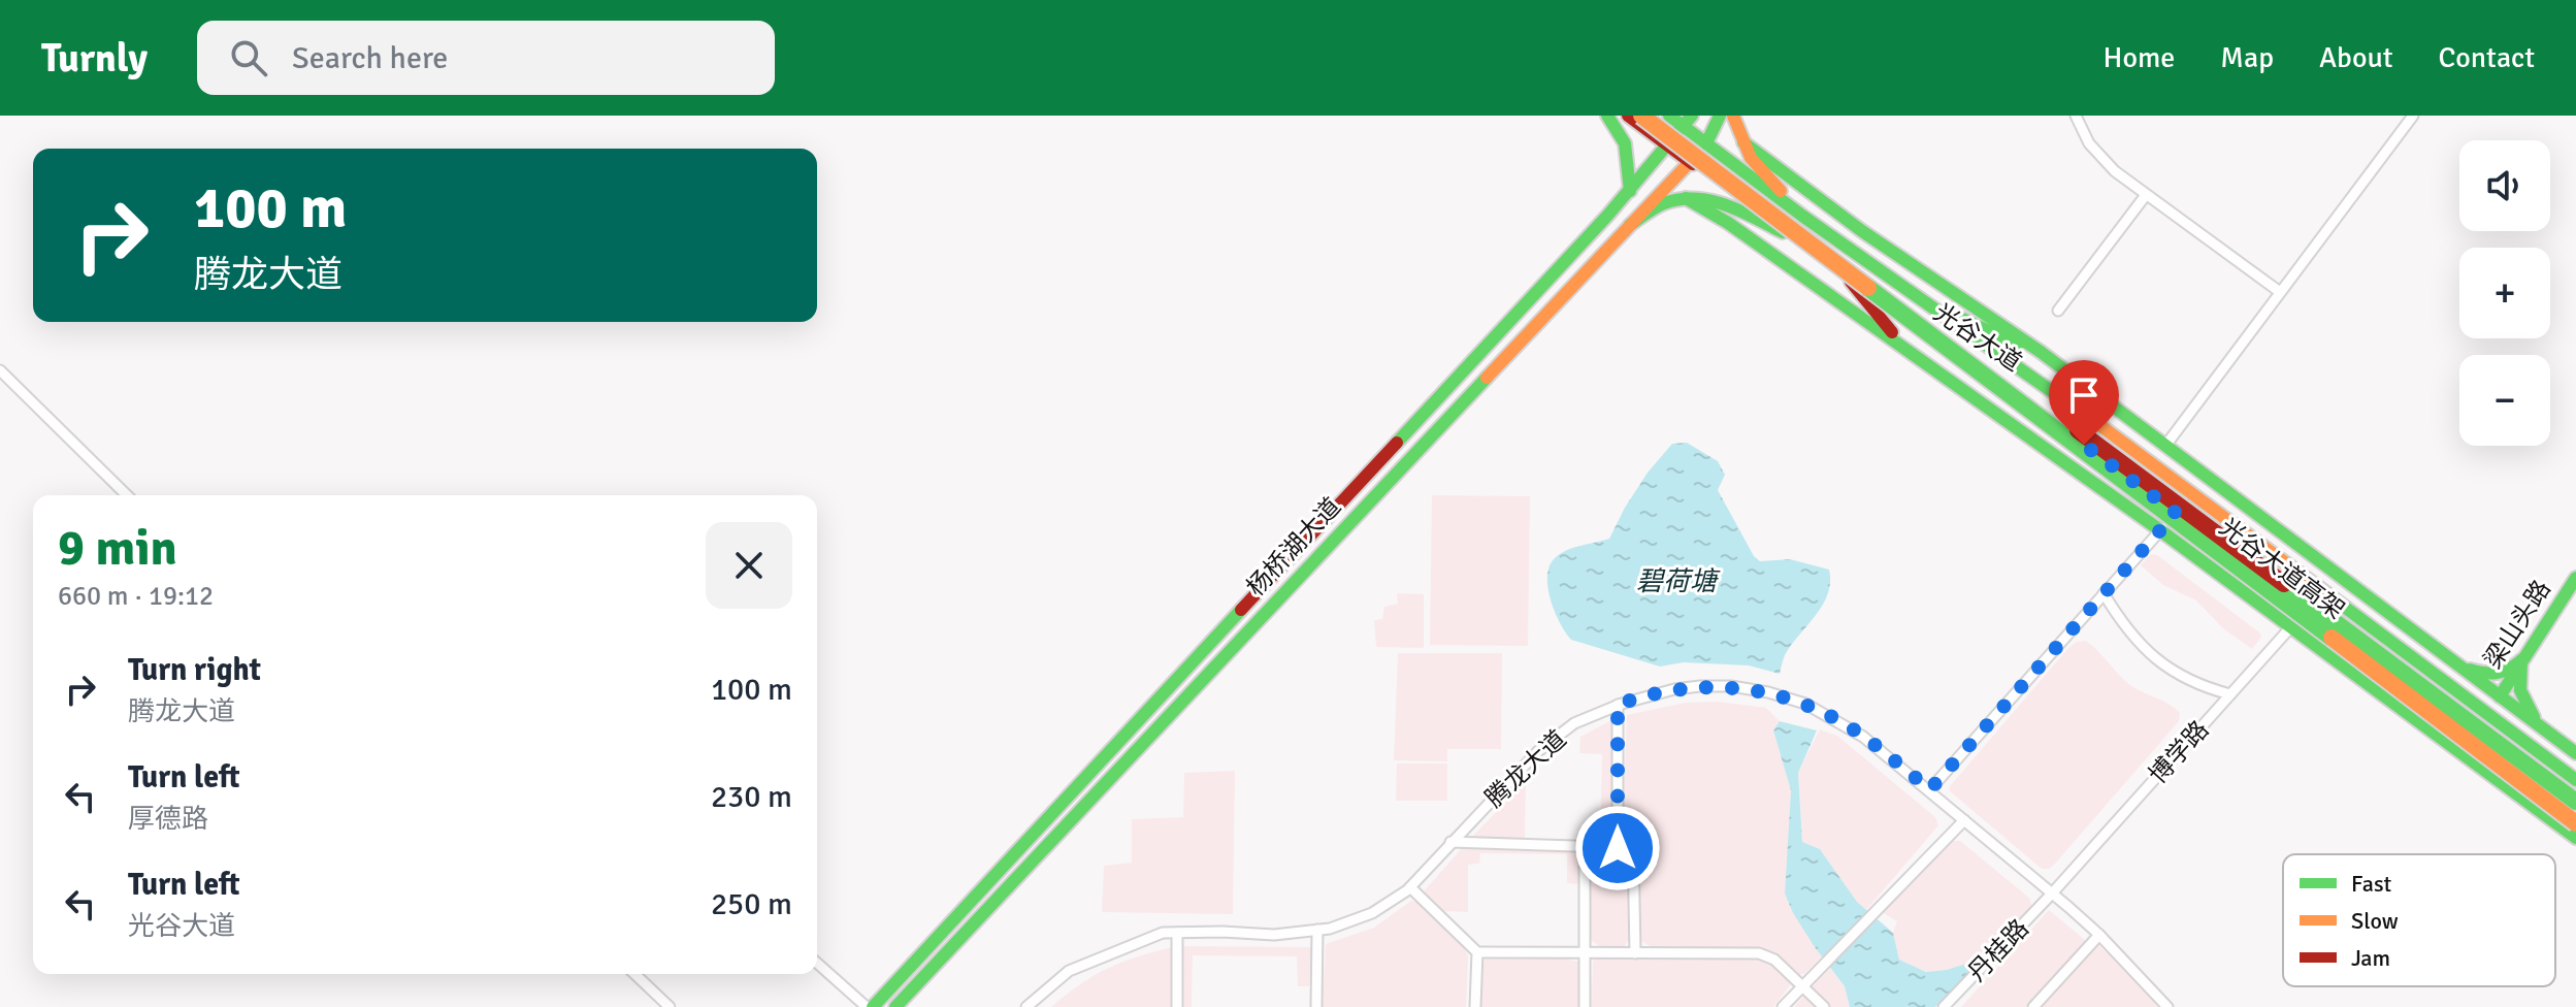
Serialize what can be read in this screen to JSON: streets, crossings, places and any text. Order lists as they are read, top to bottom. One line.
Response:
{"streets":{"main road":["光谷大道","杨桥湖大道","光谷大道高架","梁山头路"],"street":["博学路","腾龙大道","丹桂路"]},"crossings":[["光谷大道","杨桥湖大道"],["光谷大道","博学路"],["博学路","腾龙大道"],["博学路","丹桂路"],["腾龙大道","丹桂路"]],"water":["碧荷塘"],"legend":["Fast","Slow","Jam"],"page":{"header":"Turnly","search":"Search here","nav":["Home","Map","About","Contact"],"map_buttons":["+","−"],"turn":["100 m","腾龙大道"],"heading":["9 min","660 m · 19:12"],"list":[{"name":"Turn right","note":"腾龙大道","value":"100 m"},{"name":"Turn left","note":"厚德路","value":"230 m"},{"name":"Turn left","note":"光谷大道","value":"250 m"}]}}
